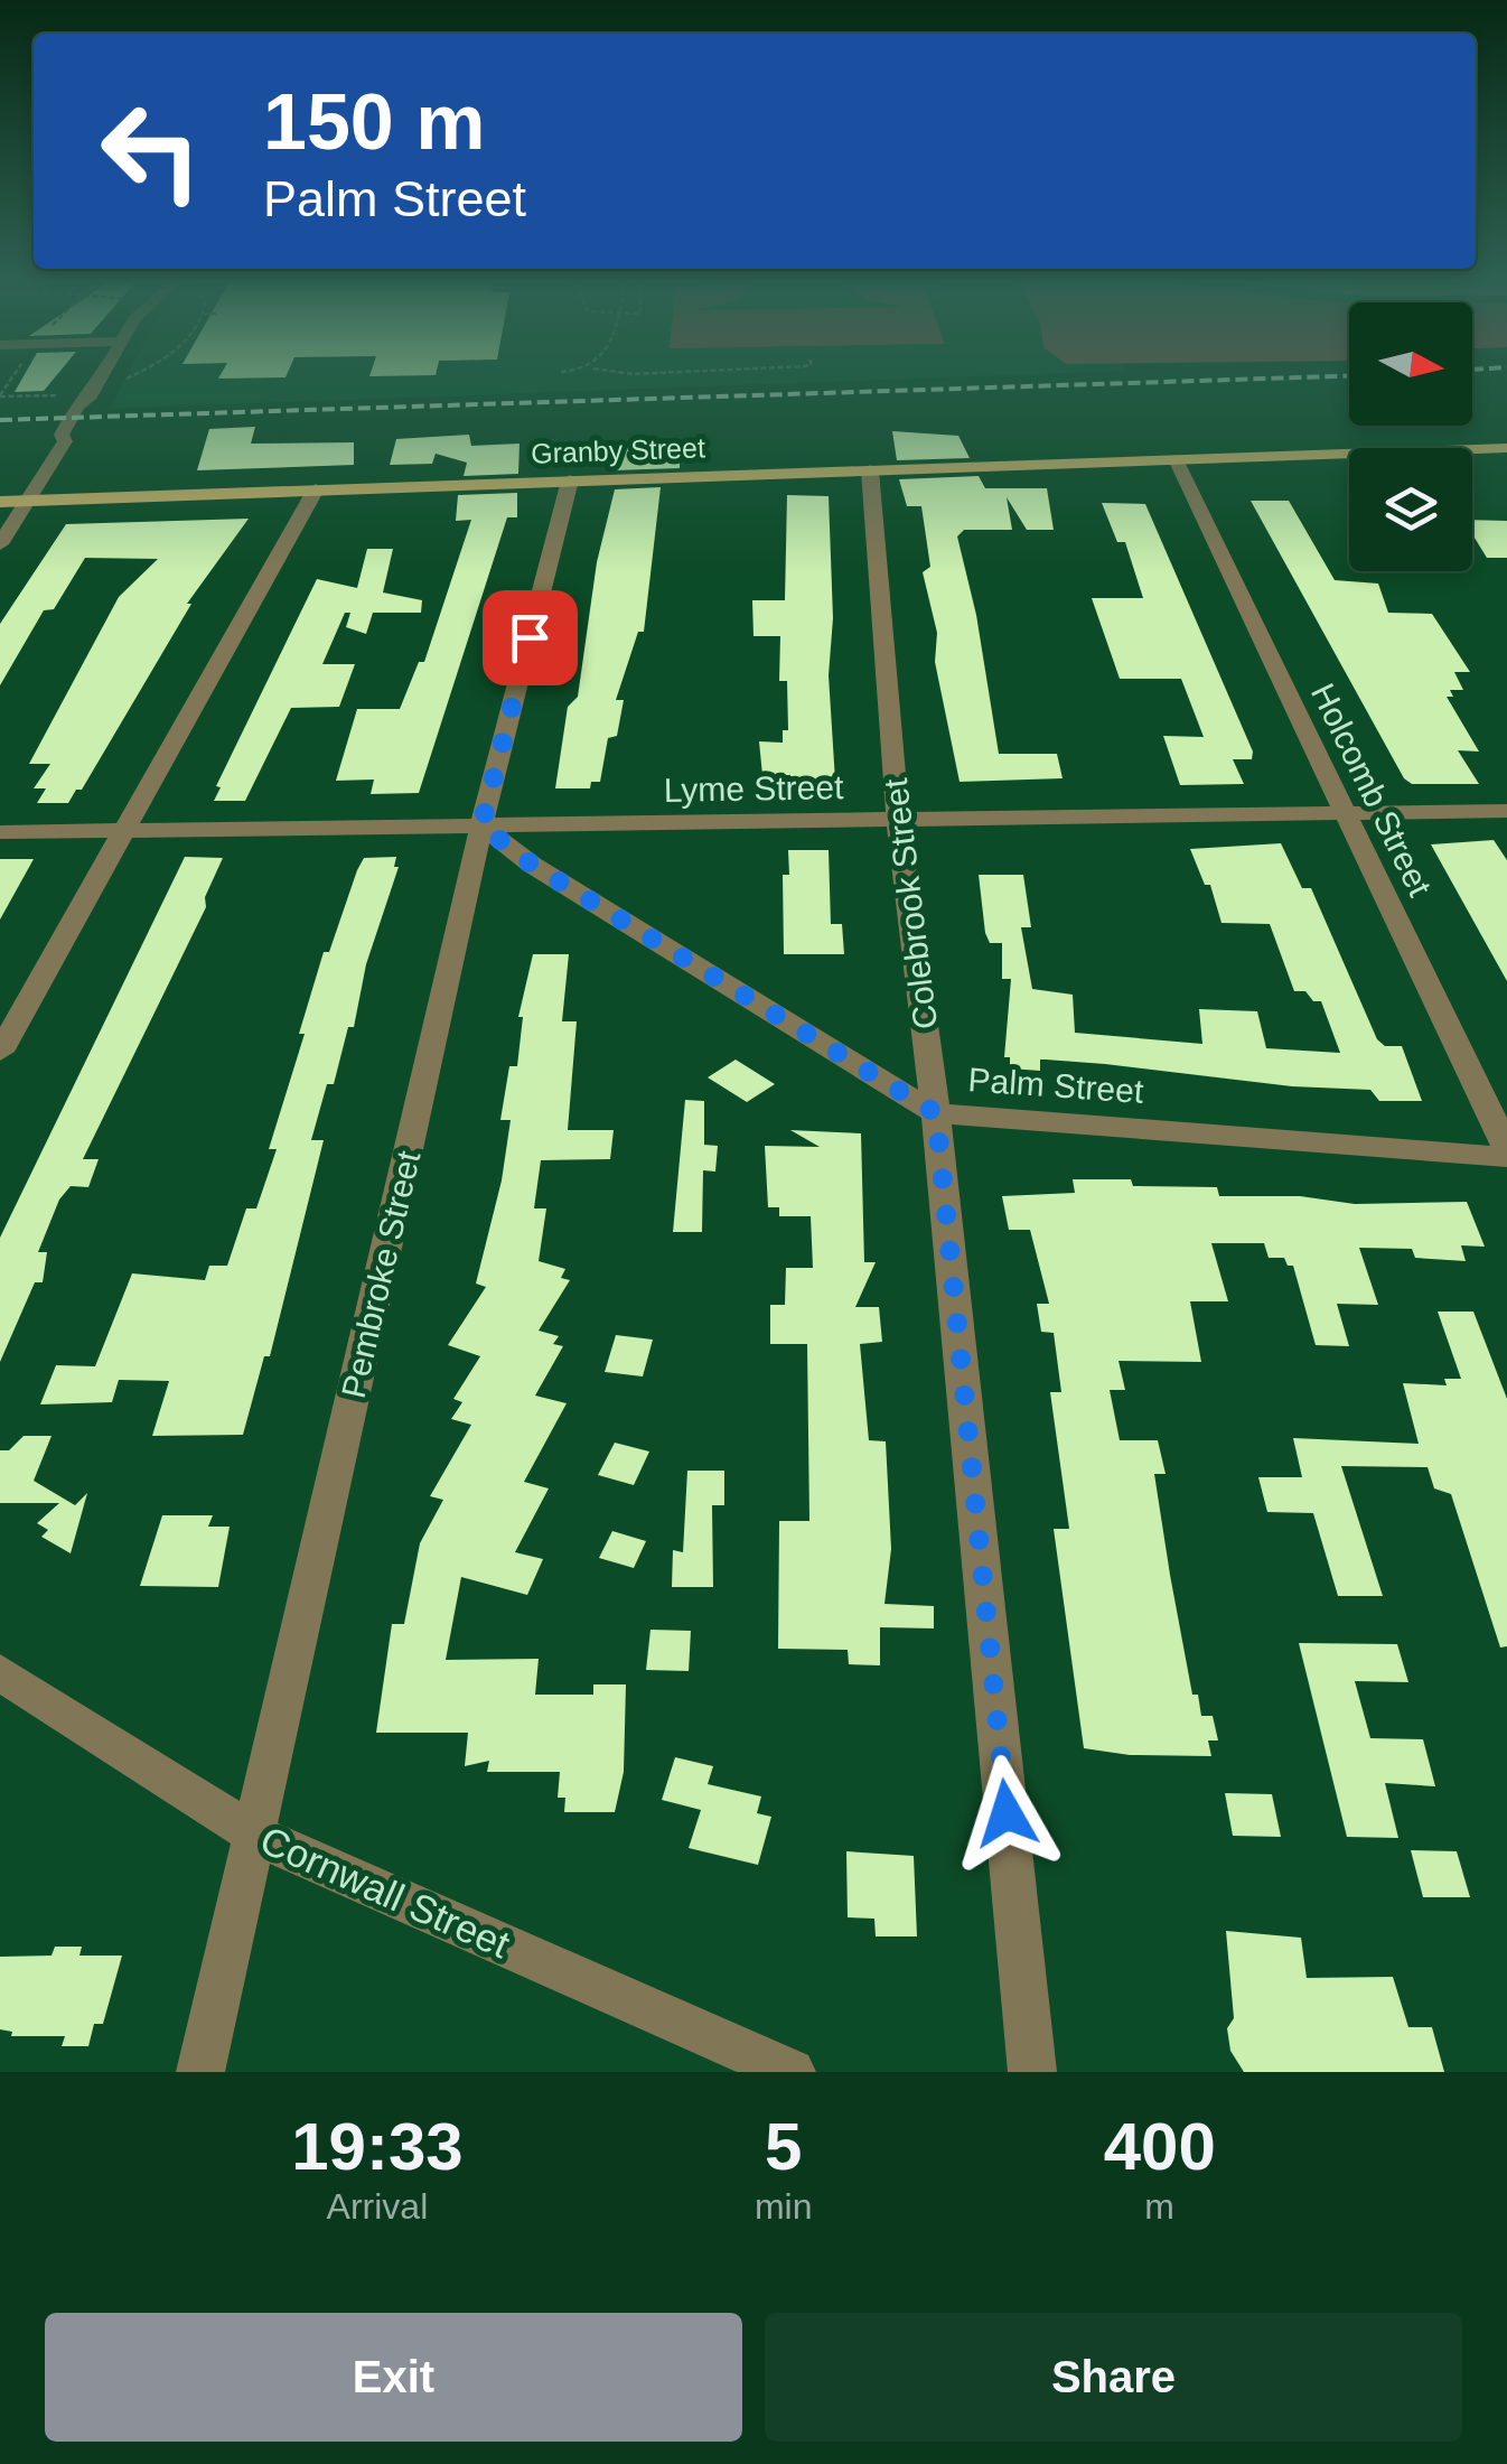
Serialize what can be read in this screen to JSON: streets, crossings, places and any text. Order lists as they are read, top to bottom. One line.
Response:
{"streets":{"main road":["Granby Street"],"street":["Lyme Street","Holcomb Street","Colebrook Street","Palm Street","Pembroke Street","Cornwall Street"]},"crossings":[["Granby Street","Holcomb Street"],["Granby Street","Colebrook Street"],["Granby Street","Pembroke Street"],["Lyme Street","Holcomb Street"],["Lyme Street","Colebrook Street"],["Lyme Street","Palm Street"],["Lyme Street","Pembroke Street"],["Holcomb Street","Palm Street"],["Colebrook Street","Palm Street"],["Palm Street","Pembroke Street"],["Pembroke Street","Cornwall Street"]],"north":"right","page":{"turn":["150 m","Palm Street"],"eta":["19:33","Arrival","5","min","400","m"],"buttons":["Exit","Share"]}}
